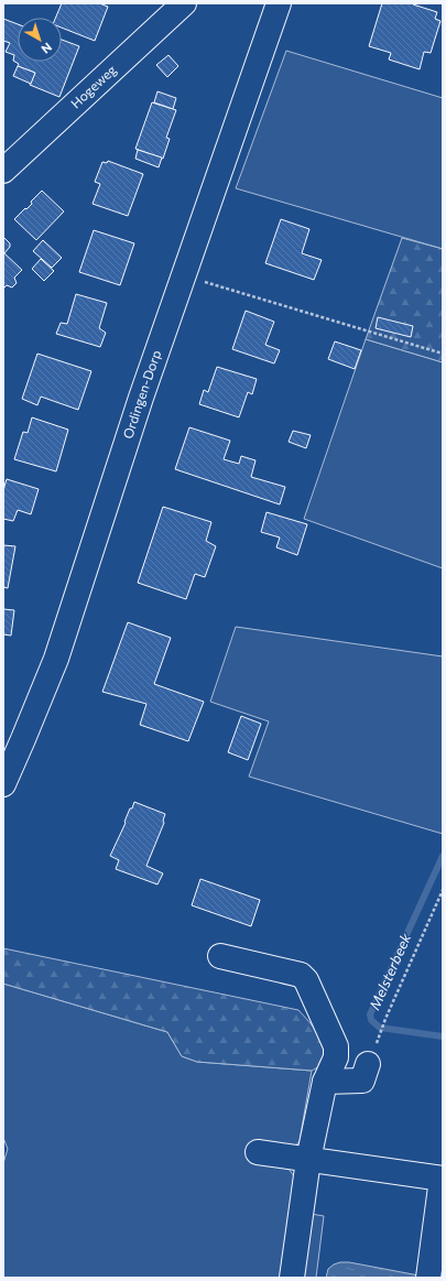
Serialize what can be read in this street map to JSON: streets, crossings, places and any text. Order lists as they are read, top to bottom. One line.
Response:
{"streets":{"main road":["Hogeweg","Ordingen-Dorp"]},"water":["Melsterbeek"],"north":"bottom right"}
